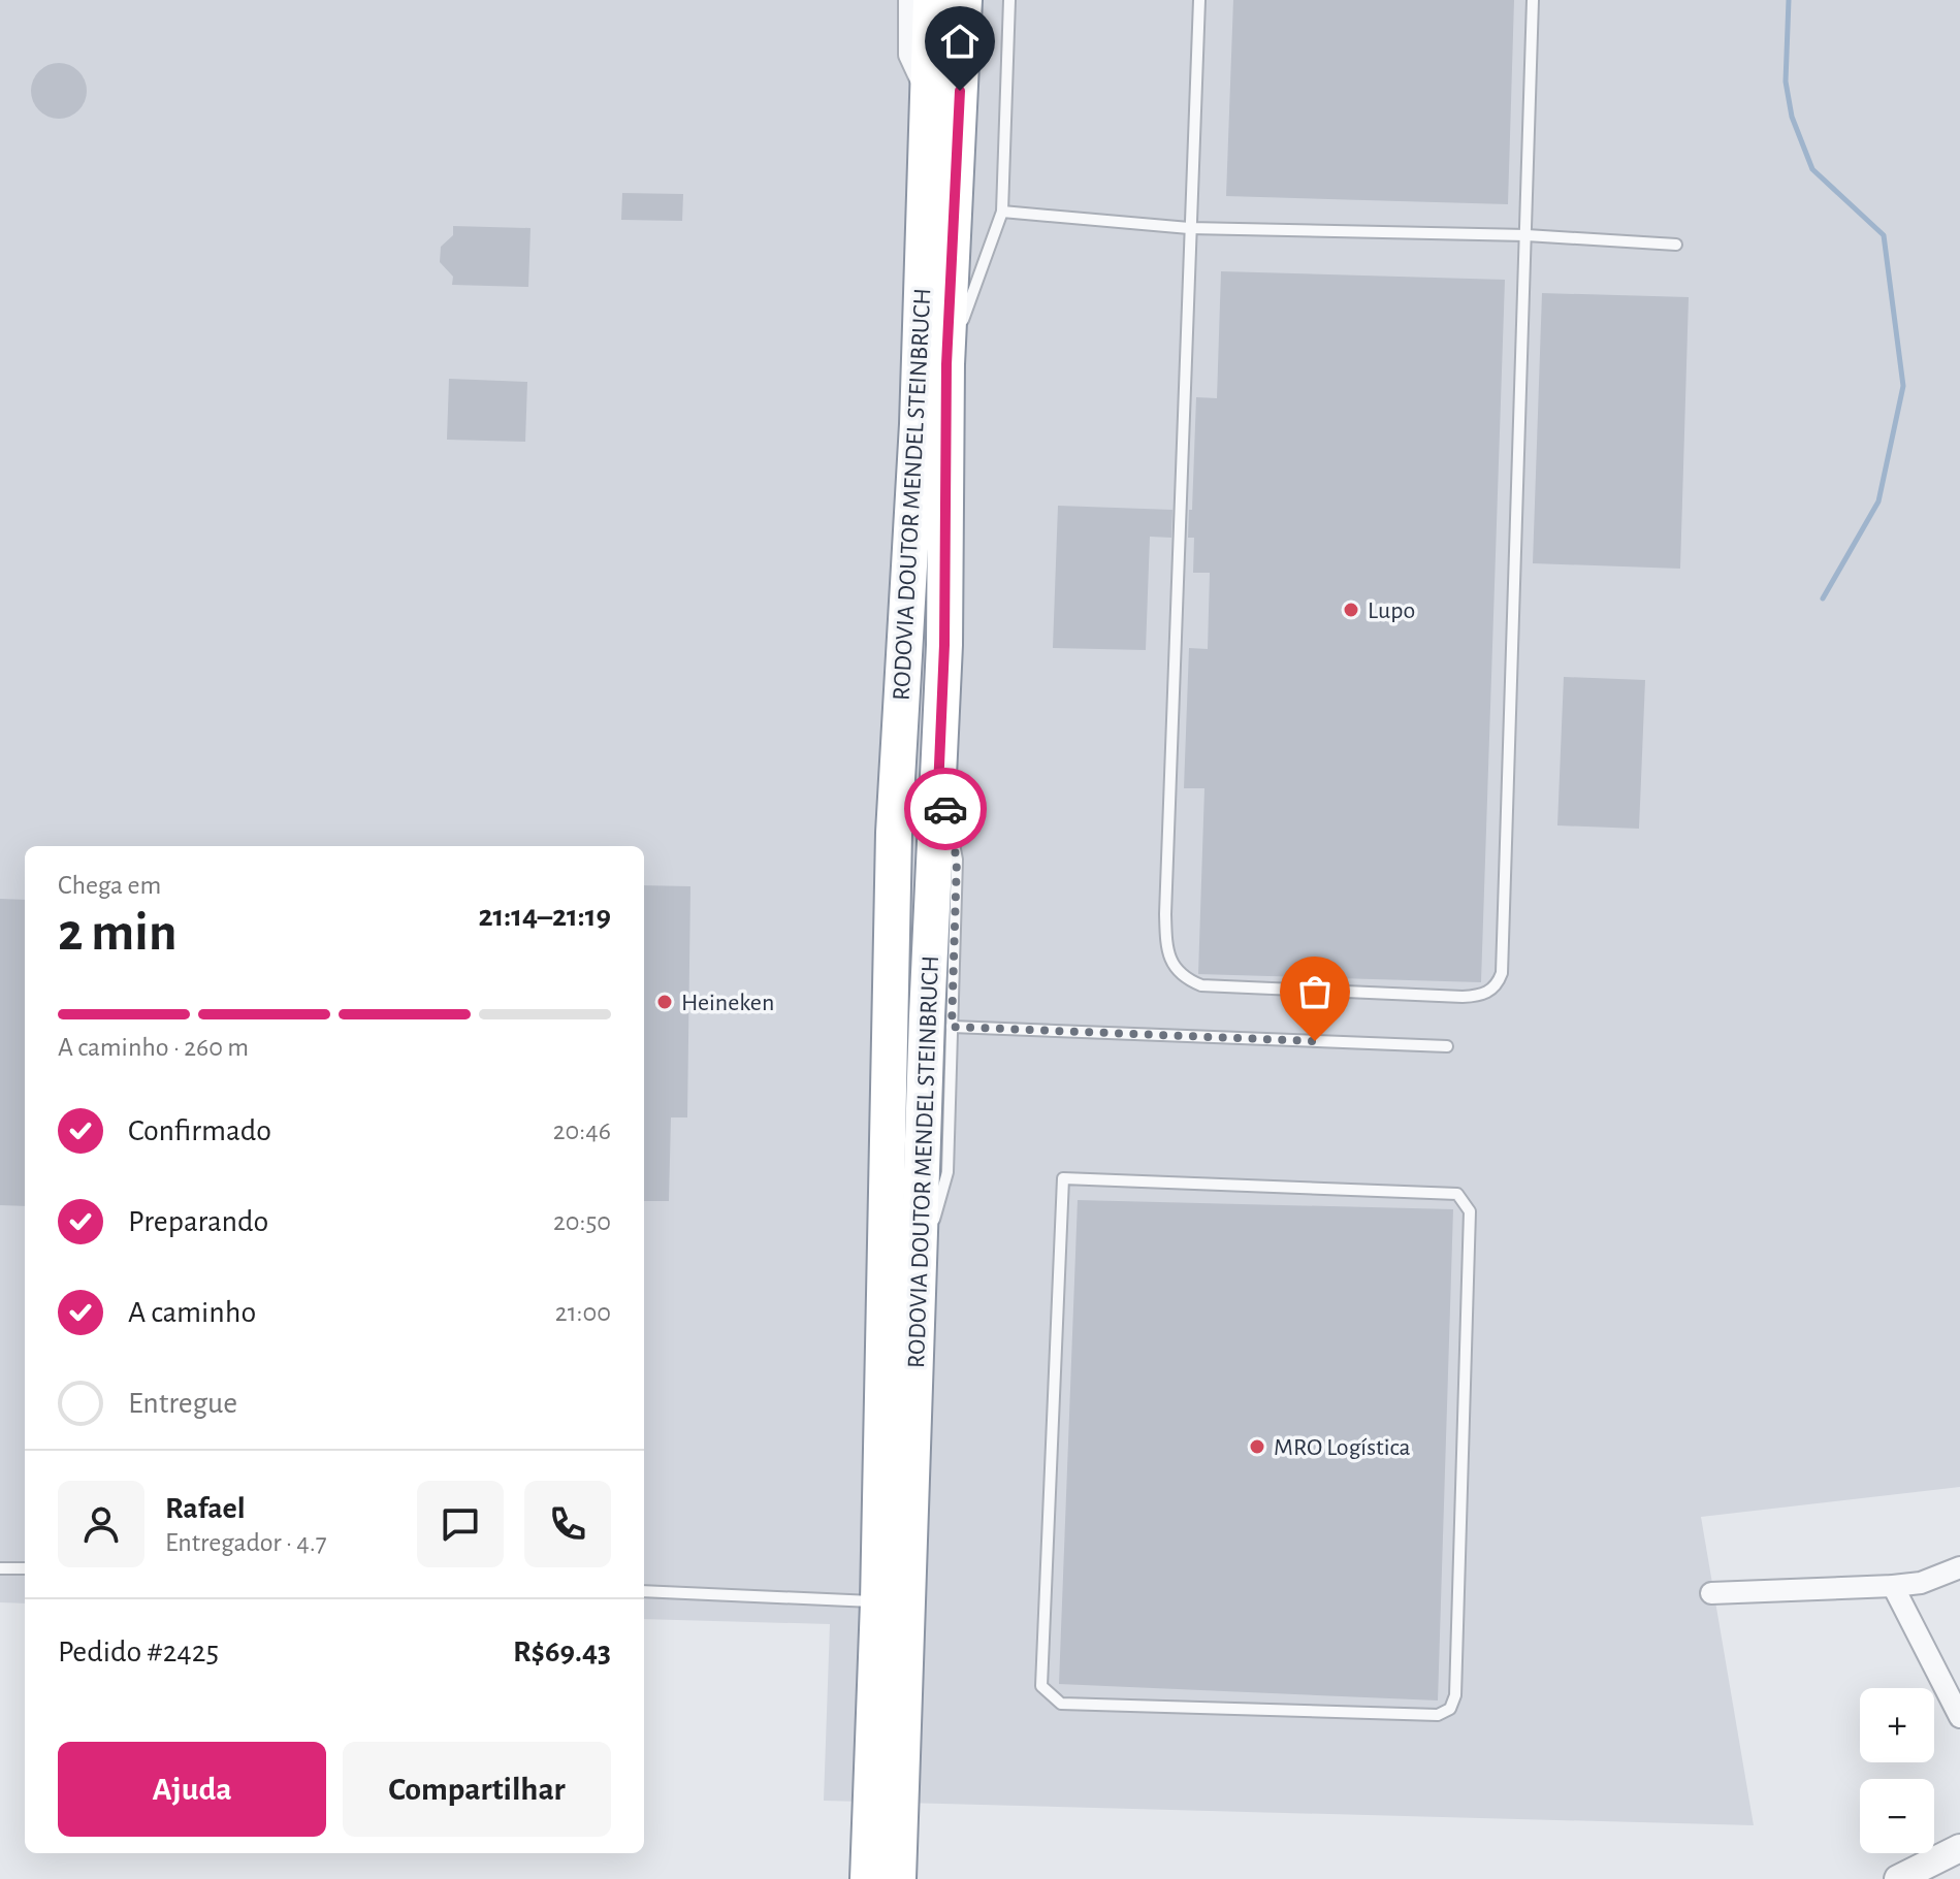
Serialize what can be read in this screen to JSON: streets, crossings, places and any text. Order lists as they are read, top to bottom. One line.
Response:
{"streets":{"highway":["RODOVIA DOUTOR MENDEL STEINBRUCH"]},"places":["Lupo","Heineken","MRO Logística"],"page":{"heading":["2 min","Chega em","21:14–21:19"],"panel":["Rafael","Entregador · 4.7","Pedido #2425","R$69.43"],"bar":"A caminho · 260 m","list":[["Confirmado","20:46"],["Preparando","20:50"],["A caminho","21:00"],"Entregue"],"map_buttons":["+","−"],"buttons":["Ajuda","Compartilhar"]}}
